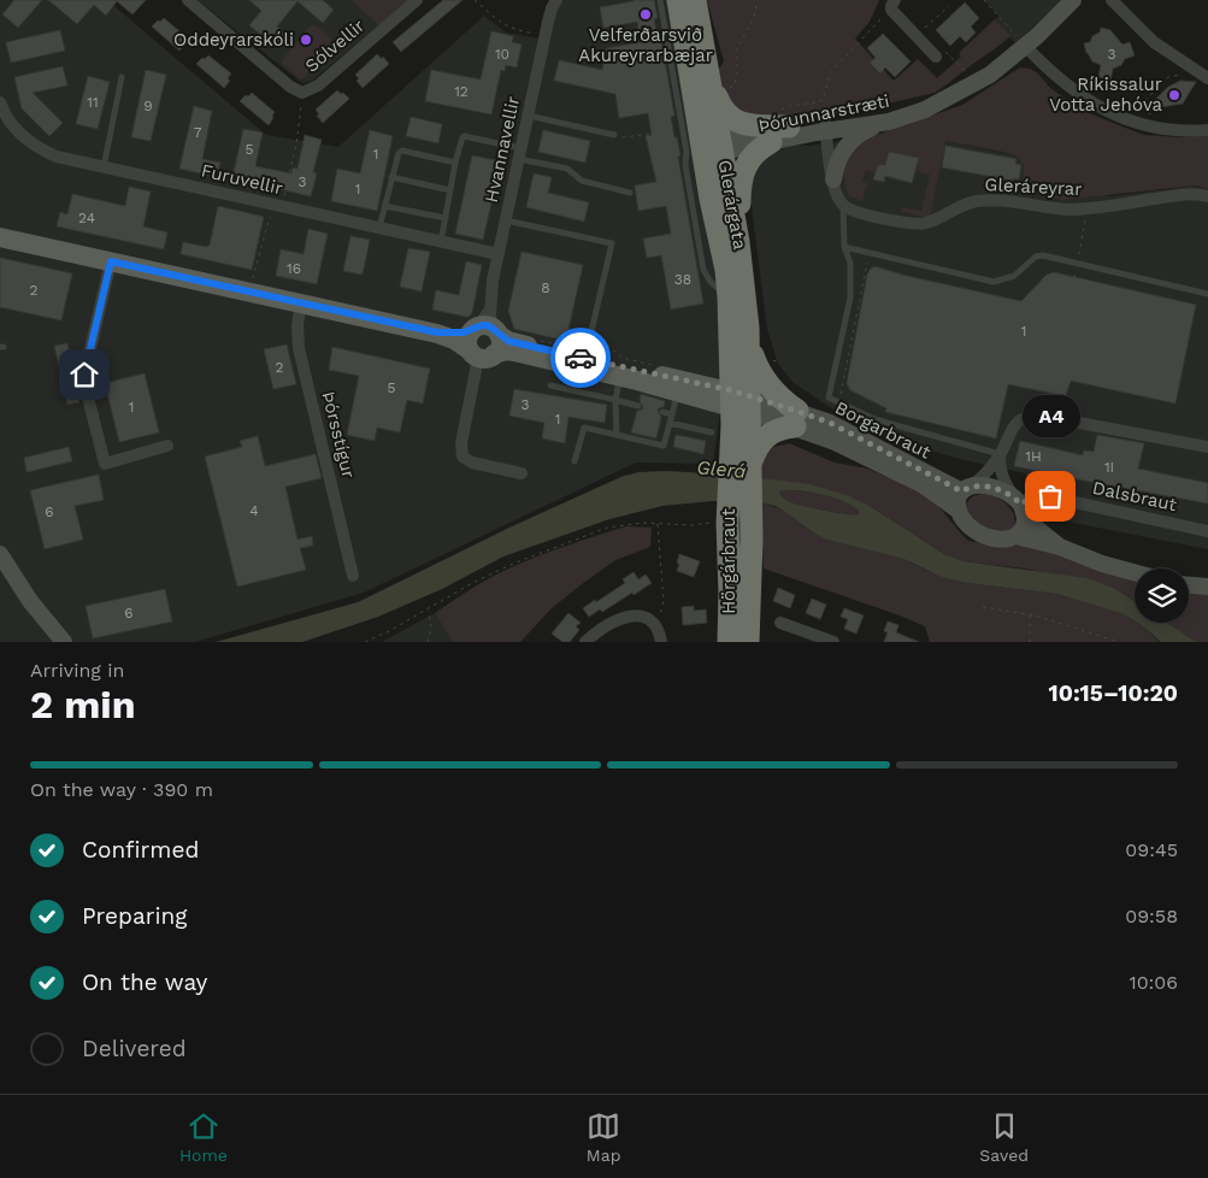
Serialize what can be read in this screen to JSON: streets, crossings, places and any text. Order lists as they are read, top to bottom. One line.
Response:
{"streets":{"highway":["Glerárgata","Hörgárbraut"],"street":["Sólvellir","Þórunnarstræti","Hvannavellir","Furuvellir","Gleráreyrar","Borgarbraut","Þórsstígur","Dalsbraut"]},"crossings":[["Þórunnarstræti","Glerárgata"],["Hvannavellir","Furuvellir"],["Glerárgata","Borgarbraut"],["Glerárgata","Hörgárbraut"],["Borgarbraut","Dalsbraut"],["Borgarbraut","Hörgárbraut"]],"water":["Glerá"],"places":["Velferðarsvið Akureyrarbæjar","Oddeyrarskóli","Ríkissalur Votta Jehóva","A4"],"house_numbers":["10","3","12","11","9","7","5","1","3","1","24","16","38","8","2","1","2","5","3","1","1","1H","1I","4","6","6"],"page":{"bubble":"A4","heading":["2 min","Arriving in","10:15–10:20"],"bar":"On the way · 390 m","list":[["Confirmed","09:45"],["Preparing","09:58"],["On the way","10:06"],"Delivered"],"tabs":["Home","Map","Saved"]}}
